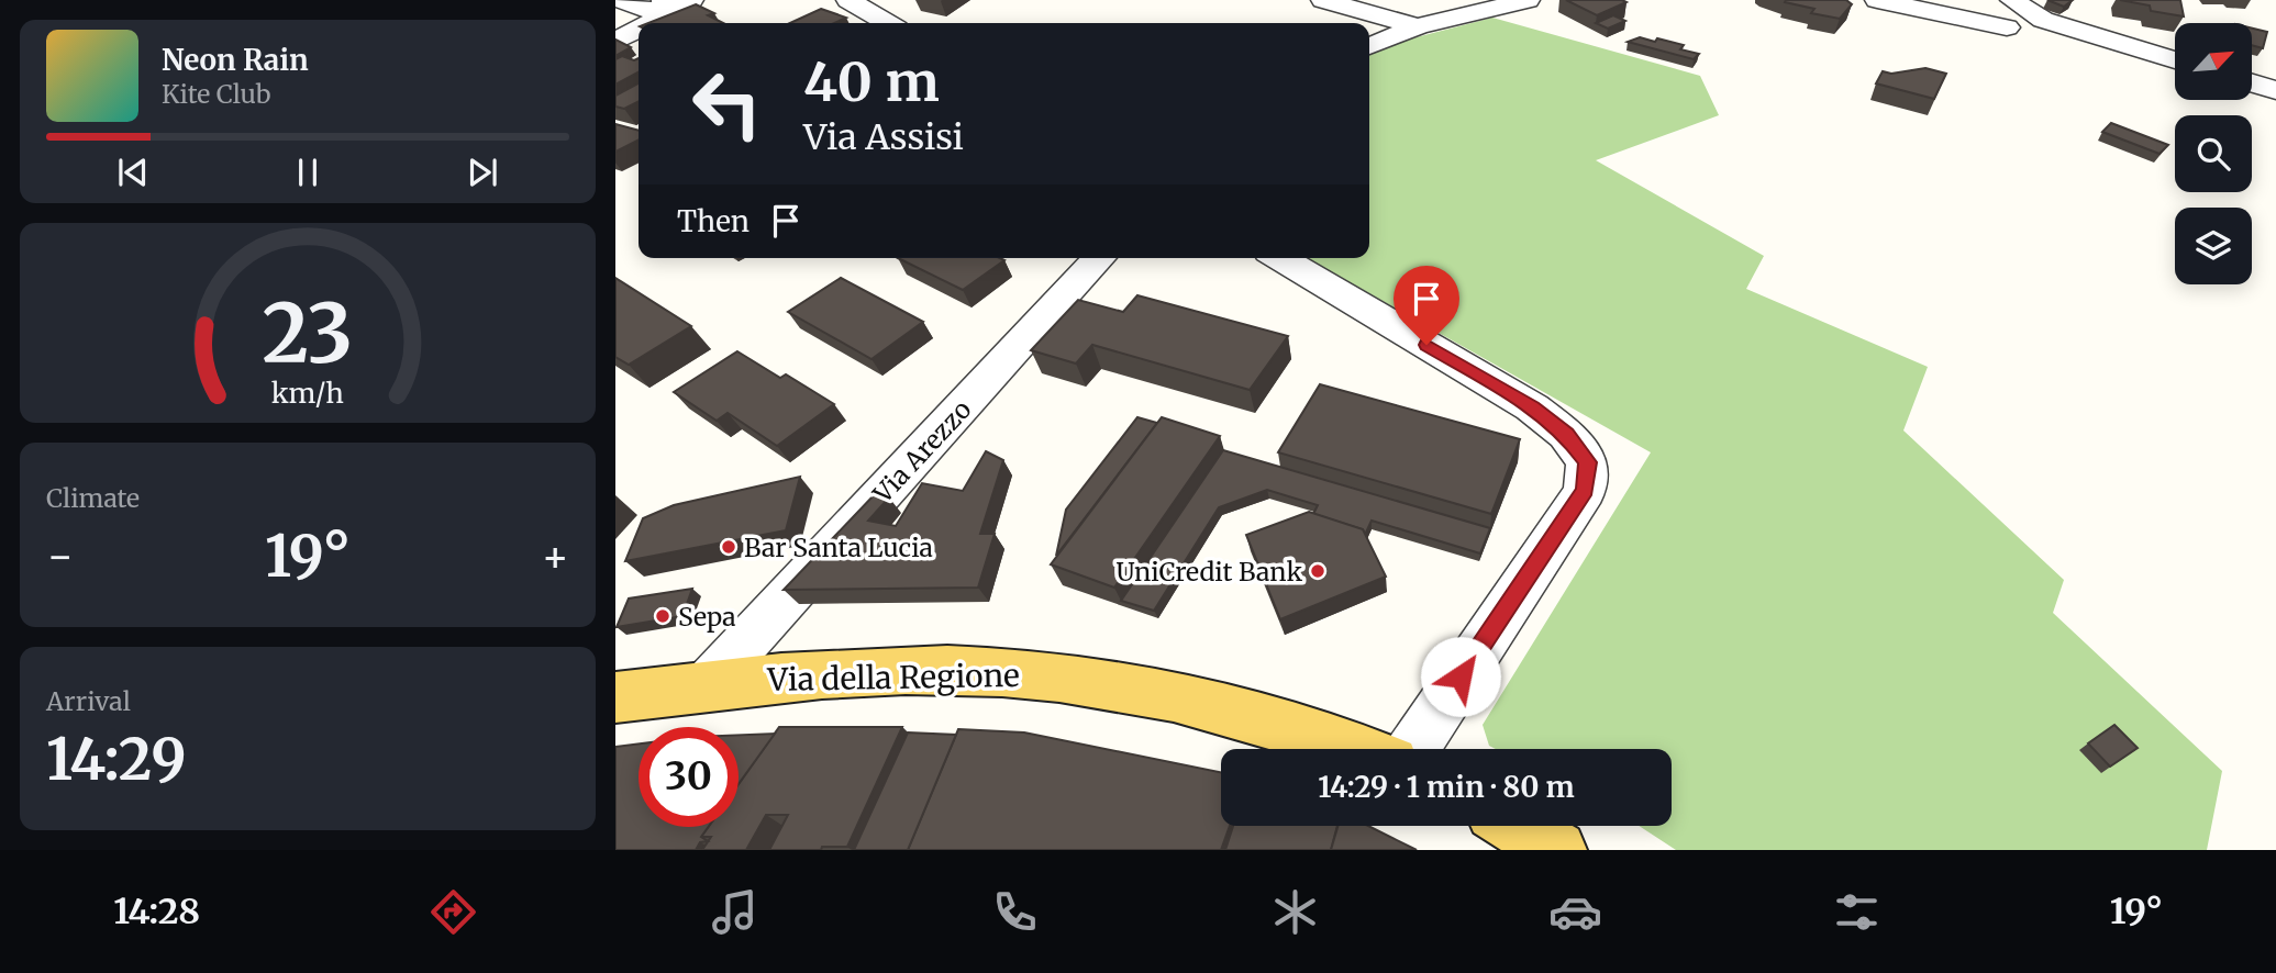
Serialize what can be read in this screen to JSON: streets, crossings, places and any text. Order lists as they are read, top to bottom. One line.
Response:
{"streets":{"main road":["Via della Regione"],"street":["Via Arezzo"]},"crossings":[["Via Arezzo","Via della Regione"]],"places":["Bar Santa Lucia","UniCredit Bank","Sepa"],"north":"top right","page":{"turn":["40 m","Via Assisi"],"song":["Neon Rain","Kite Club"],"then":"Then","tile":["Climate",["Arrival","14:29"]],"heat":["−","19°","+"],"limit":"30","trip":"14:29 · 1 min · 80 m","tabs":["14:28","19°"],"gauge":["23","km/h"]}}
